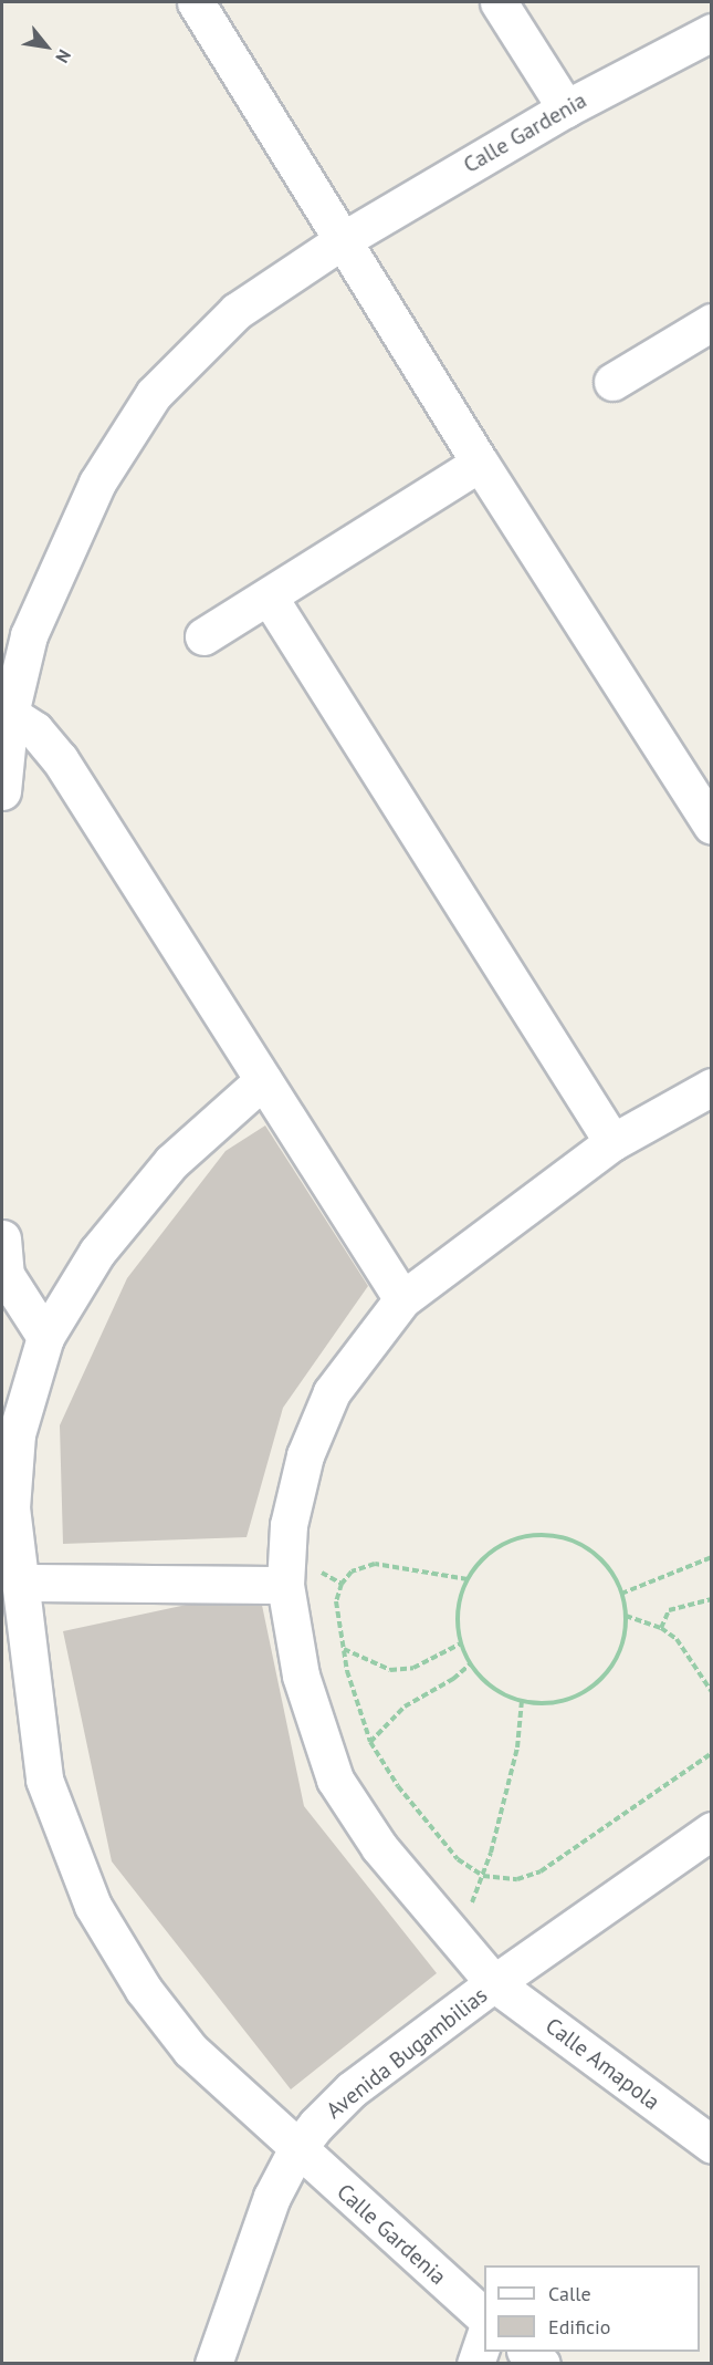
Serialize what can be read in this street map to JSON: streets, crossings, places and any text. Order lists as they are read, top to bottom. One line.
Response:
{"streets":{"street":["Calle Gardenia","Avenida Bugambilias","Calle Amapola"]},"crossings":[["Calle Gardenia","Avenida Bugambilias"],["Avenida Bugambilias","Calle Amapola"]],"legend":["Calle","Edificio"],"north":"bottom right"}
